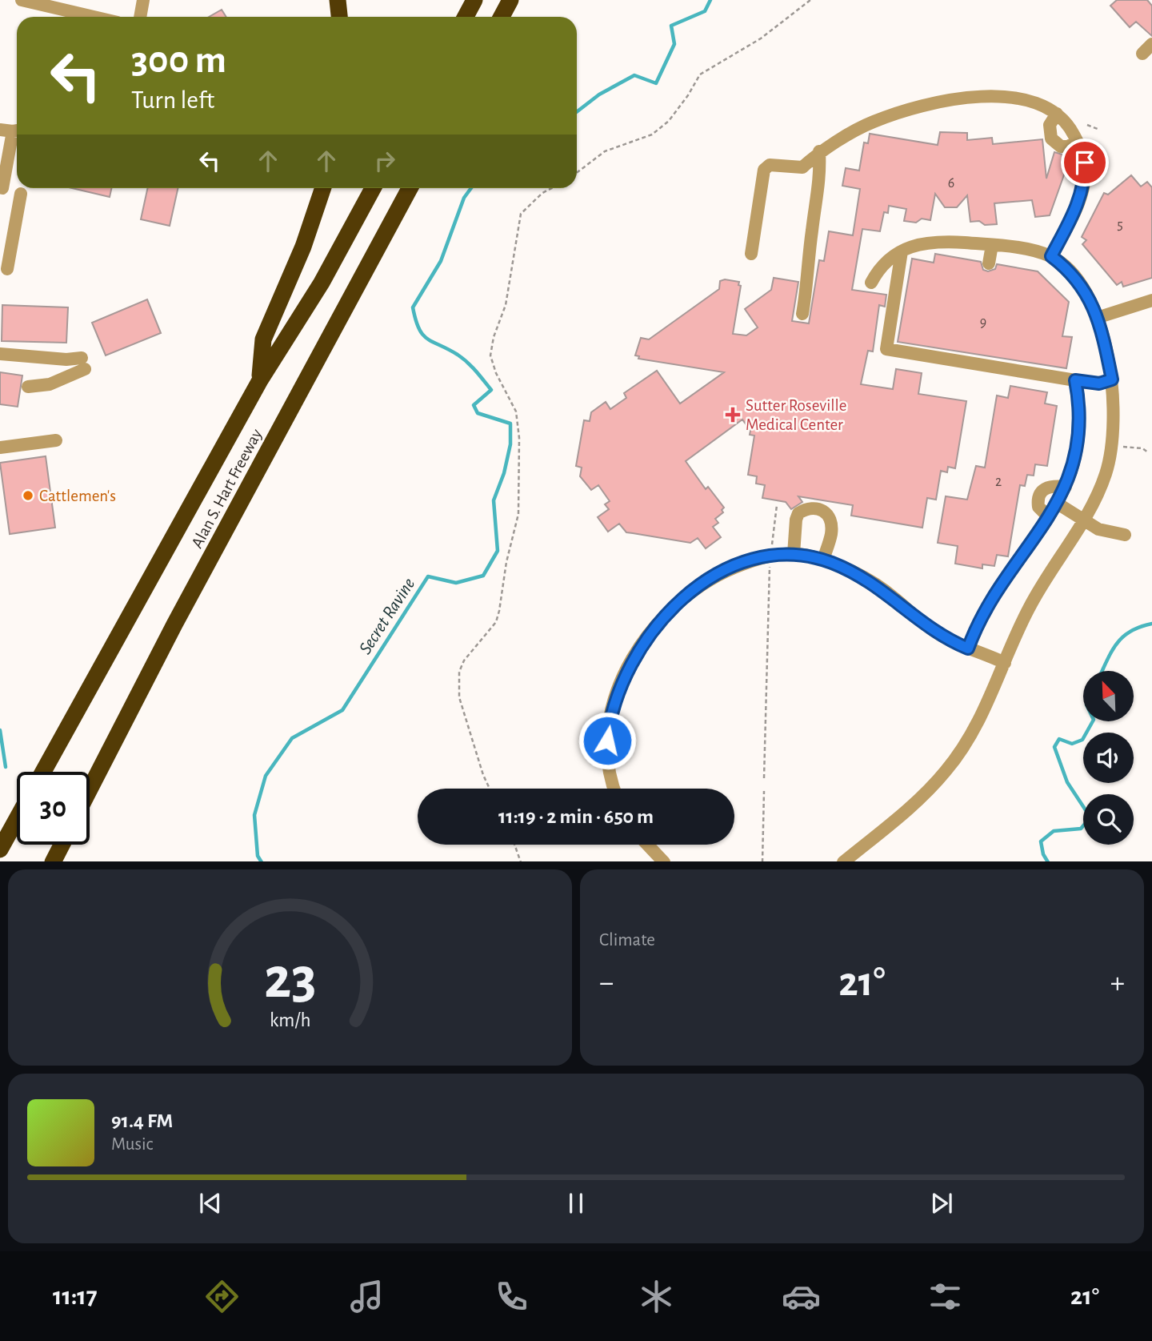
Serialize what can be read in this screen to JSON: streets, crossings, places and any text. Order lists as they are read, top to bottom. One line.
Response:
{"streets":{"highway":["Alan S. Hart Freeway"]},"water":["Secret Ravine"],"places":{"health":["Sutter Roseville Medical Center"],"other":["Cattlemen's"]},"house_numbers":["6","5","9","2"],"north":"top left","page":{"turn":["300 m","Turn left"],"limit":"30","trip":"11:19 · 2 min · 650 m","tile":"Climate","heat":["−","21°","+"],"song":["91.4 FM","Music"],"tabs":["11:17","21°"],"gauge":["23","km/h"]}}
